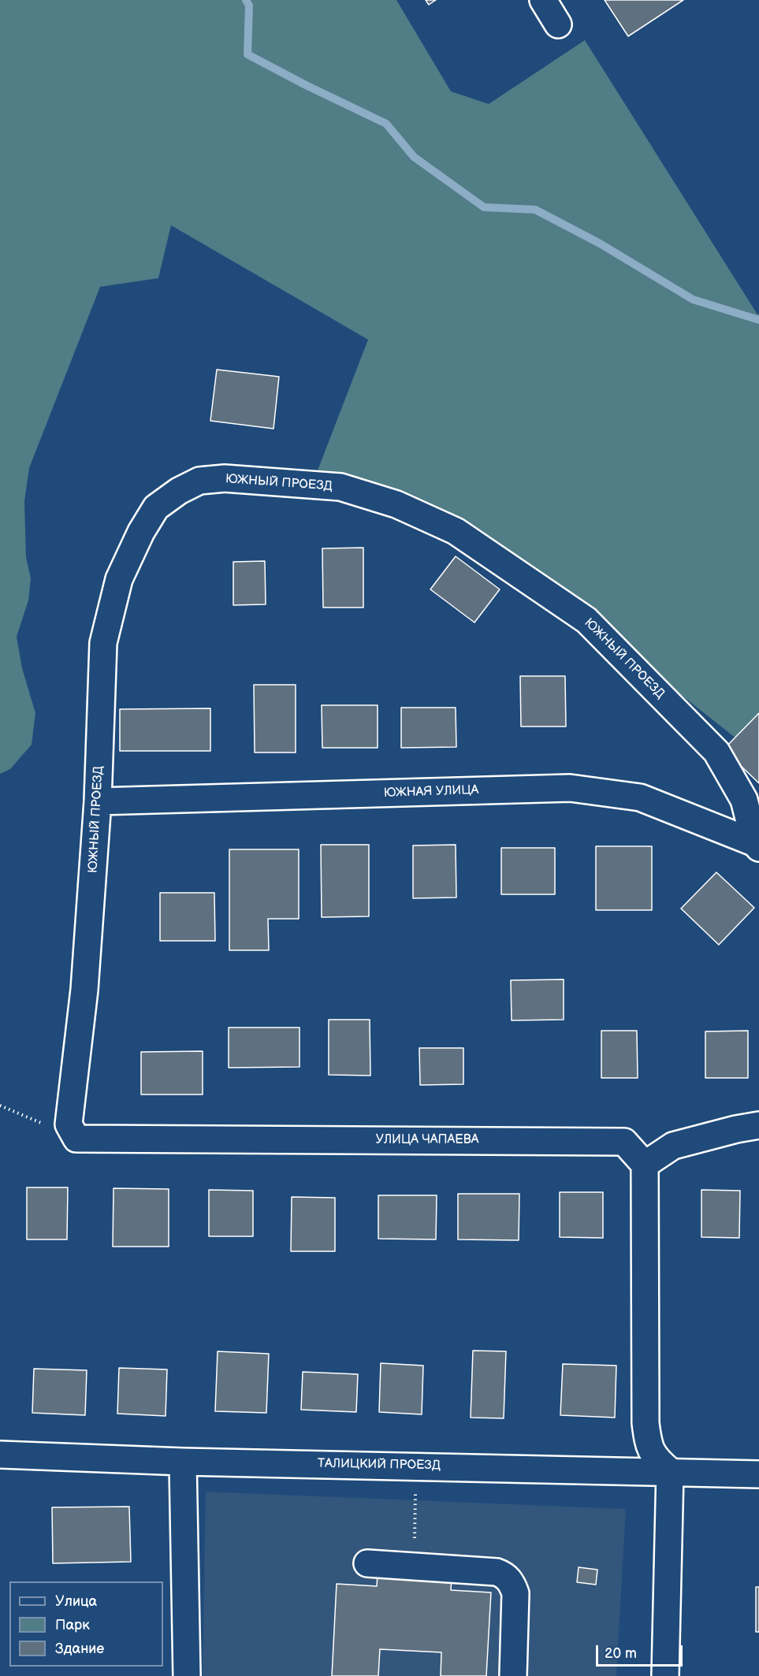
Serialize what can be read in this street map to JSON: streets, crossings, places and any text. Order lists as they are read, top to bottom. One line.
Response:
{"streets":{"street":["ЮЖНЫЙ ПРОЕЗД","ЮЖНАЯ УЛИЦА","УЛИЦА ЧАПАЕВА","ТАЛИЦКИЙ ПРОЕЗД"]},"crossings":[["ЮЖНЫЙ ПРОЕЗД","ЮЖНАЯ УЛИЦА"],["ЮЖНЫЙ ПРОЕЗД","УЛИЦА ЧАПАЕВА"]],"legend":["Улица","Парк","Здание"],"scale_bar":"20 m"}
